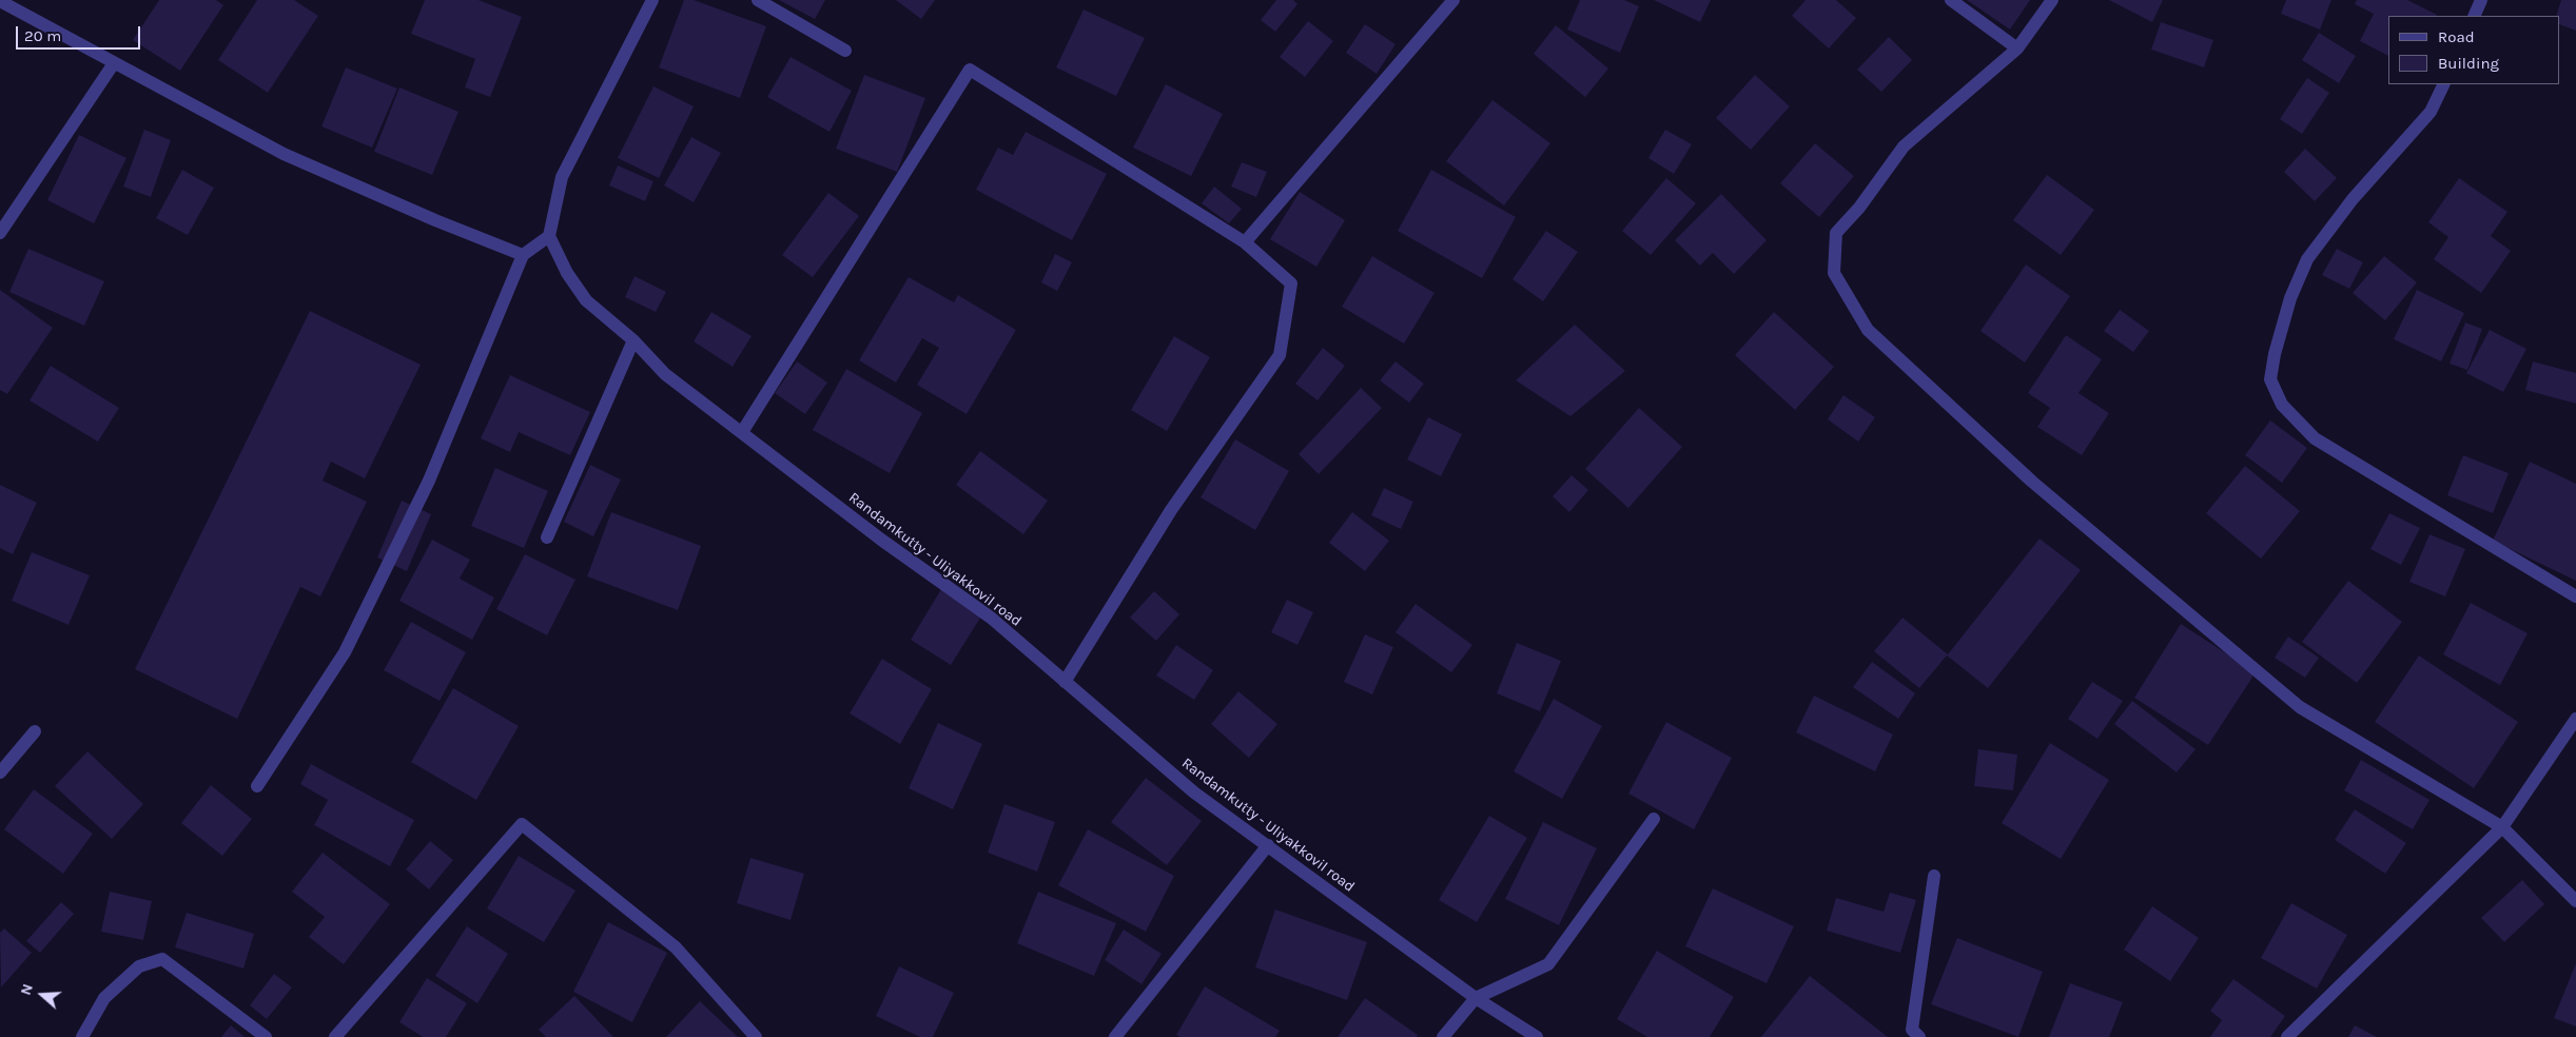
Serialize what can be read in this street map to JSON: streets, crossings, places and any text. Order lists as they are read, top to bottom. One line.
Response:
{"streets":{"street":["Randamkutty - Uliyakkovil road"]},"legend":["Road","Building"],"scale_bar":"20 m","north":"left"}
